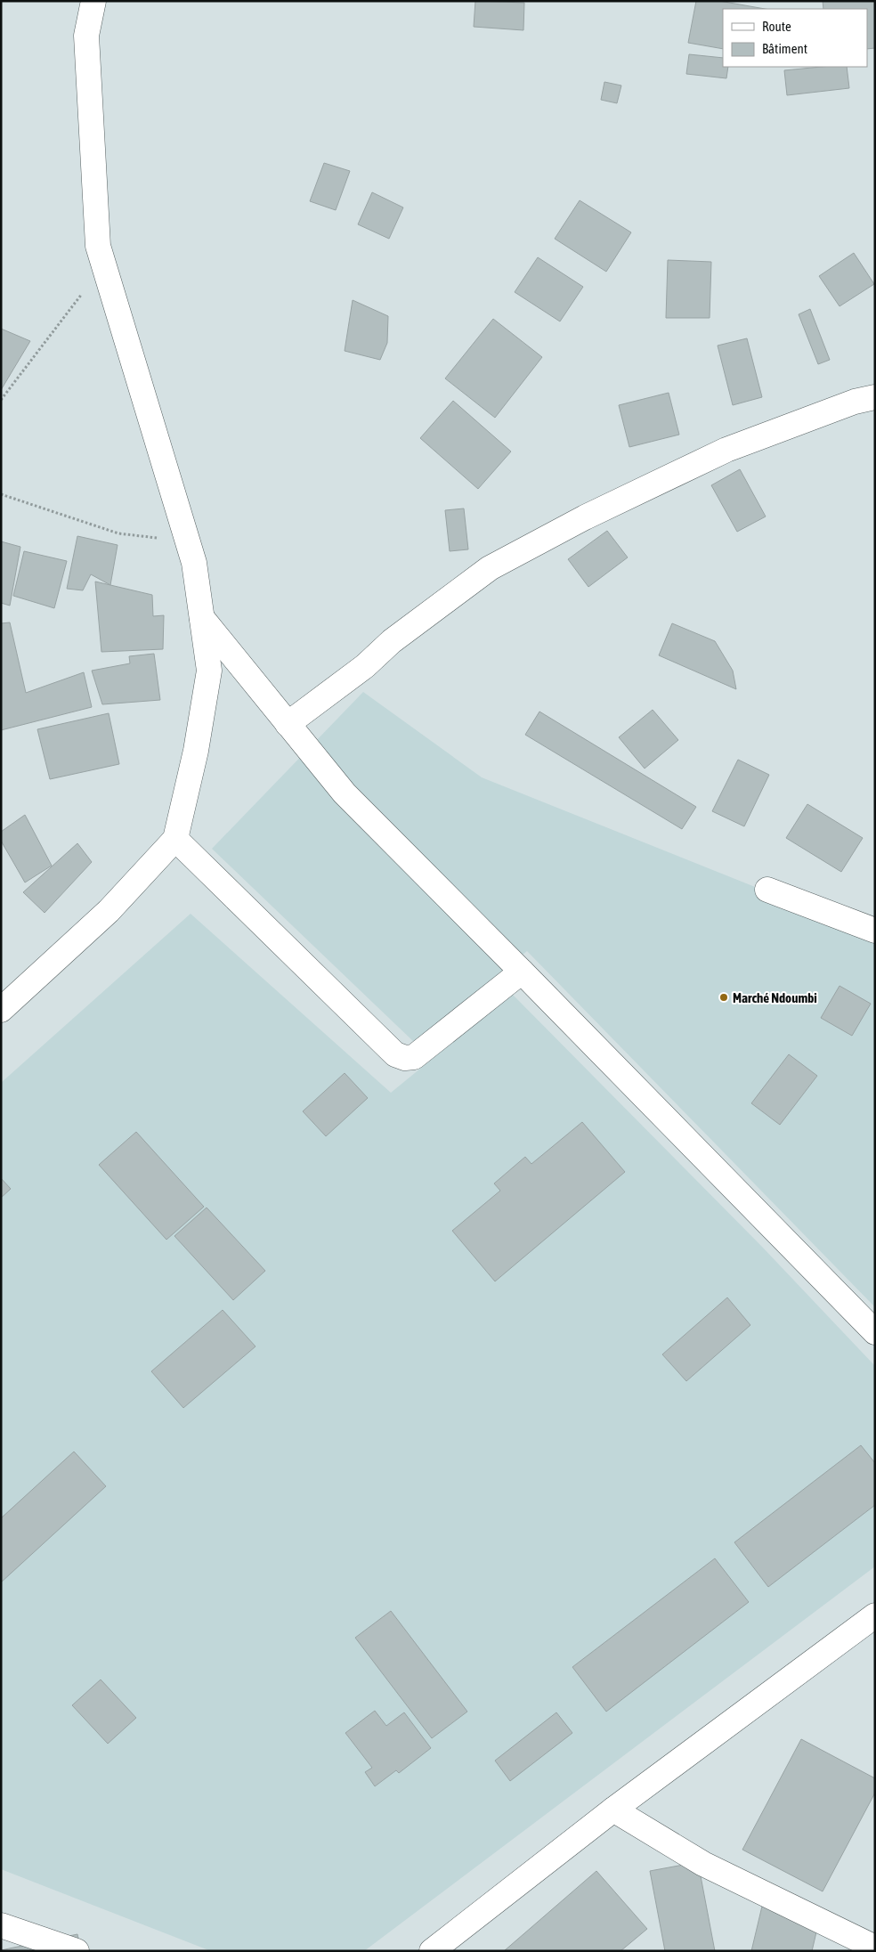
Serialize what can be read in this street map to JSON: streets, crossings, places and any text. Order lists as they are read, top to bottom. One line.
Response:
{"places":["Marché Ndoumbi"],"legend":["Route","Bâtiment"]}
